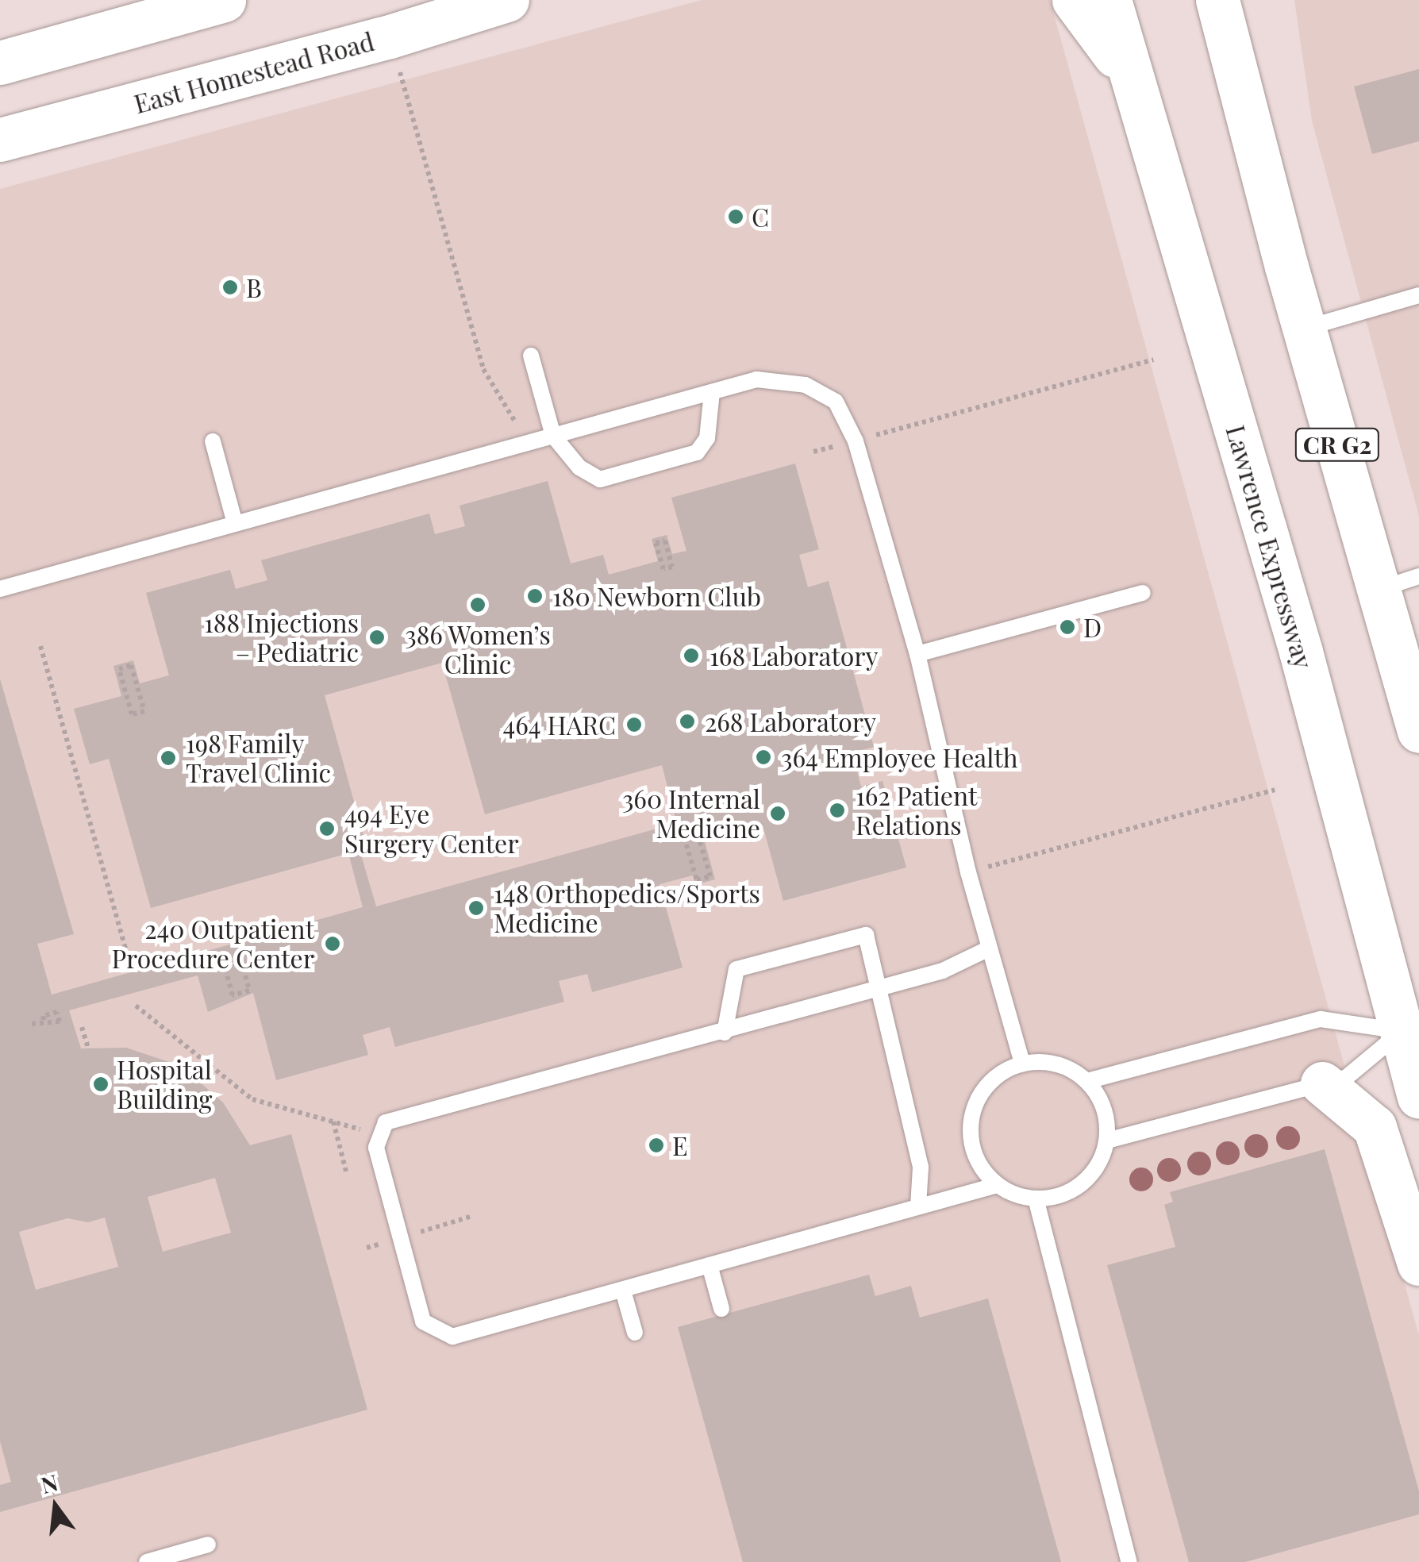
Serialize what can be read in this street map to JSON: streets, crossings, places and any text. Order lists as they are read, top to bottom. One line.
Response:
{"streets":{"main road":["East Homestead Road","CR G2","Lawrence Expressway"]},"places":["C","B","180 Newborn Club","386 Women’s Clinic","D","188 Injections – Pediatric","168 Laboratory","268 Laboratory","464 HARC","364 Employee Health","198 Family Travel Clinic","162 Patient Relations","360 Internal Medicine","494 Eye Surgery Center","148 Orthopedics/Sports Medicine","240 Outpatient Procedure Center","Hospital Building","E"],"north":"top"}
